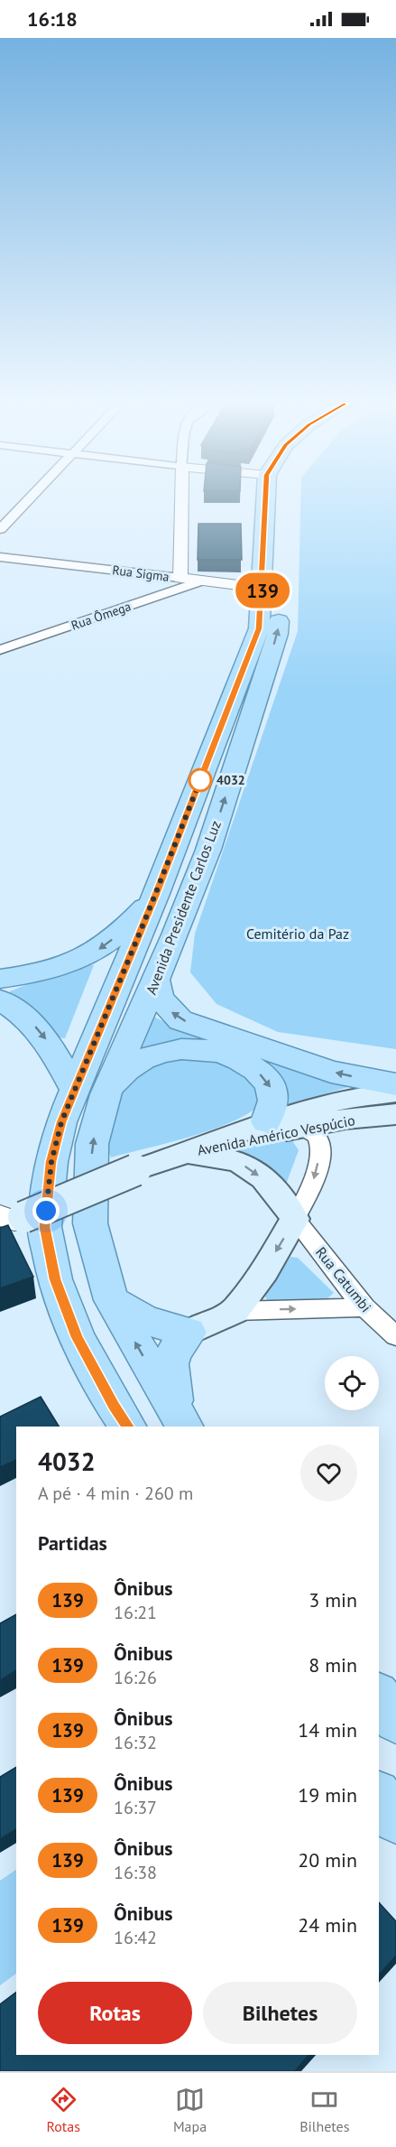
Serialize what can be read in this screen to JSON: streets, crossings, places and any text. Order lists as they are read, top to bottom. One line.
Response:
{"streets":{"main road":["Avenida Presidente Carlos Luz","Avenida Américo Vespúcio","Rua Catumbi"],"street":["Rua Sigma","Rua Ômega"]},"crossings":[["Rua Sigma","Rua Ômega"],["Rua Sigma","Avenida Presidente Carlos Luz"],["Avenida Américo Vespúcio","Rua Catumbi"]],"parks":["Cemitério da Paz"],"places":["4032"],"lines":["bus line 139"],"page":{"status":"16:18","on_map":"139","heading":[["4032","A pé · 4 min · 260 m"],"Partidas"],"list":[{"mark":"139","name":"Ônibus","note":"16:21","value":"3 min"},{"mark":"139","name":"Ônibus","note":"16:26","value":"8 min"},{"mark":"139","name":"Ônibus","note":"16:32","value":"14 min"},{"mark":"139","name":"Ônibus","note":"16:37","value":"19 min"},{"mark":"139","name":"Ônibus","note":"16:38","value":"20 min"},{"mark":"139","name":"Ônibus","note":"16:42","value":"24 min"}],"buttons":["Rotas","Bilhetes"],"tabs":["Rotas","Mapa","Bilhetes"]}}
